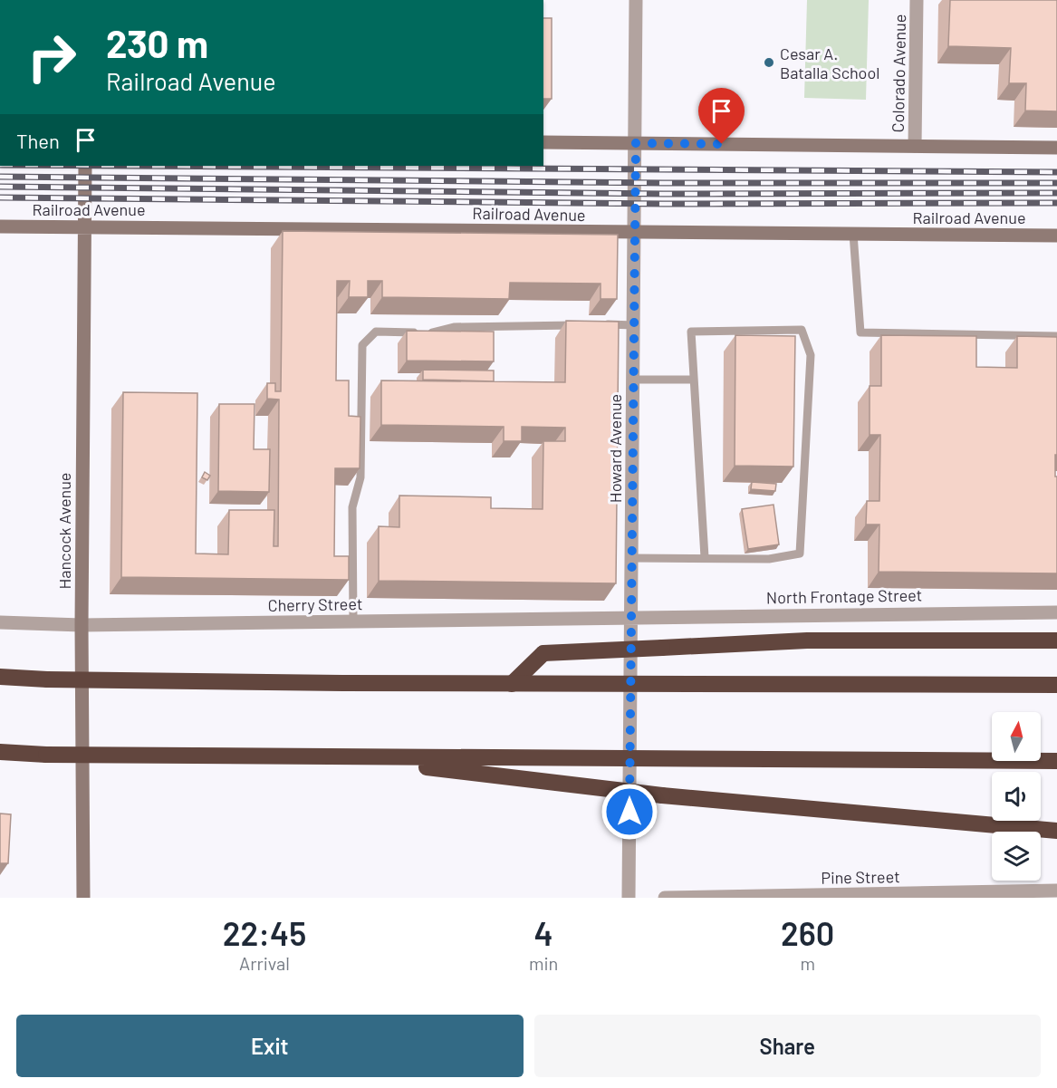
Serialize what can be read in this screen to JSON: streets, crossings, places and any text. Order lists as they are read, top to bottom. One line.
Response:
{"streets":{"street":["Colorado Avenue","Railroad Avenue","Howard Avenue","Hancock Avenue","North Frontage Street","Cherry Street","Pine Street"]},"crossings":[["Railroad Avenue","Howard Avenue"],["Railroad Avenue","Hancock Avenue"],["Howard Avenue","North Frontage Street"],["Howard Avenue","Cherry Street"],["Hancock Avenue","Cherry Street"],["North Frontage Street","Cherry Street"]],"places":["Cesar A. Batalla School"],"north":"top","page":{"turn":["230 m","Railroad Avenue"],"then":"Then","eta":["22:45","Arrival","4","min","260","m"],"buttons":["Exit","Share"]}}
